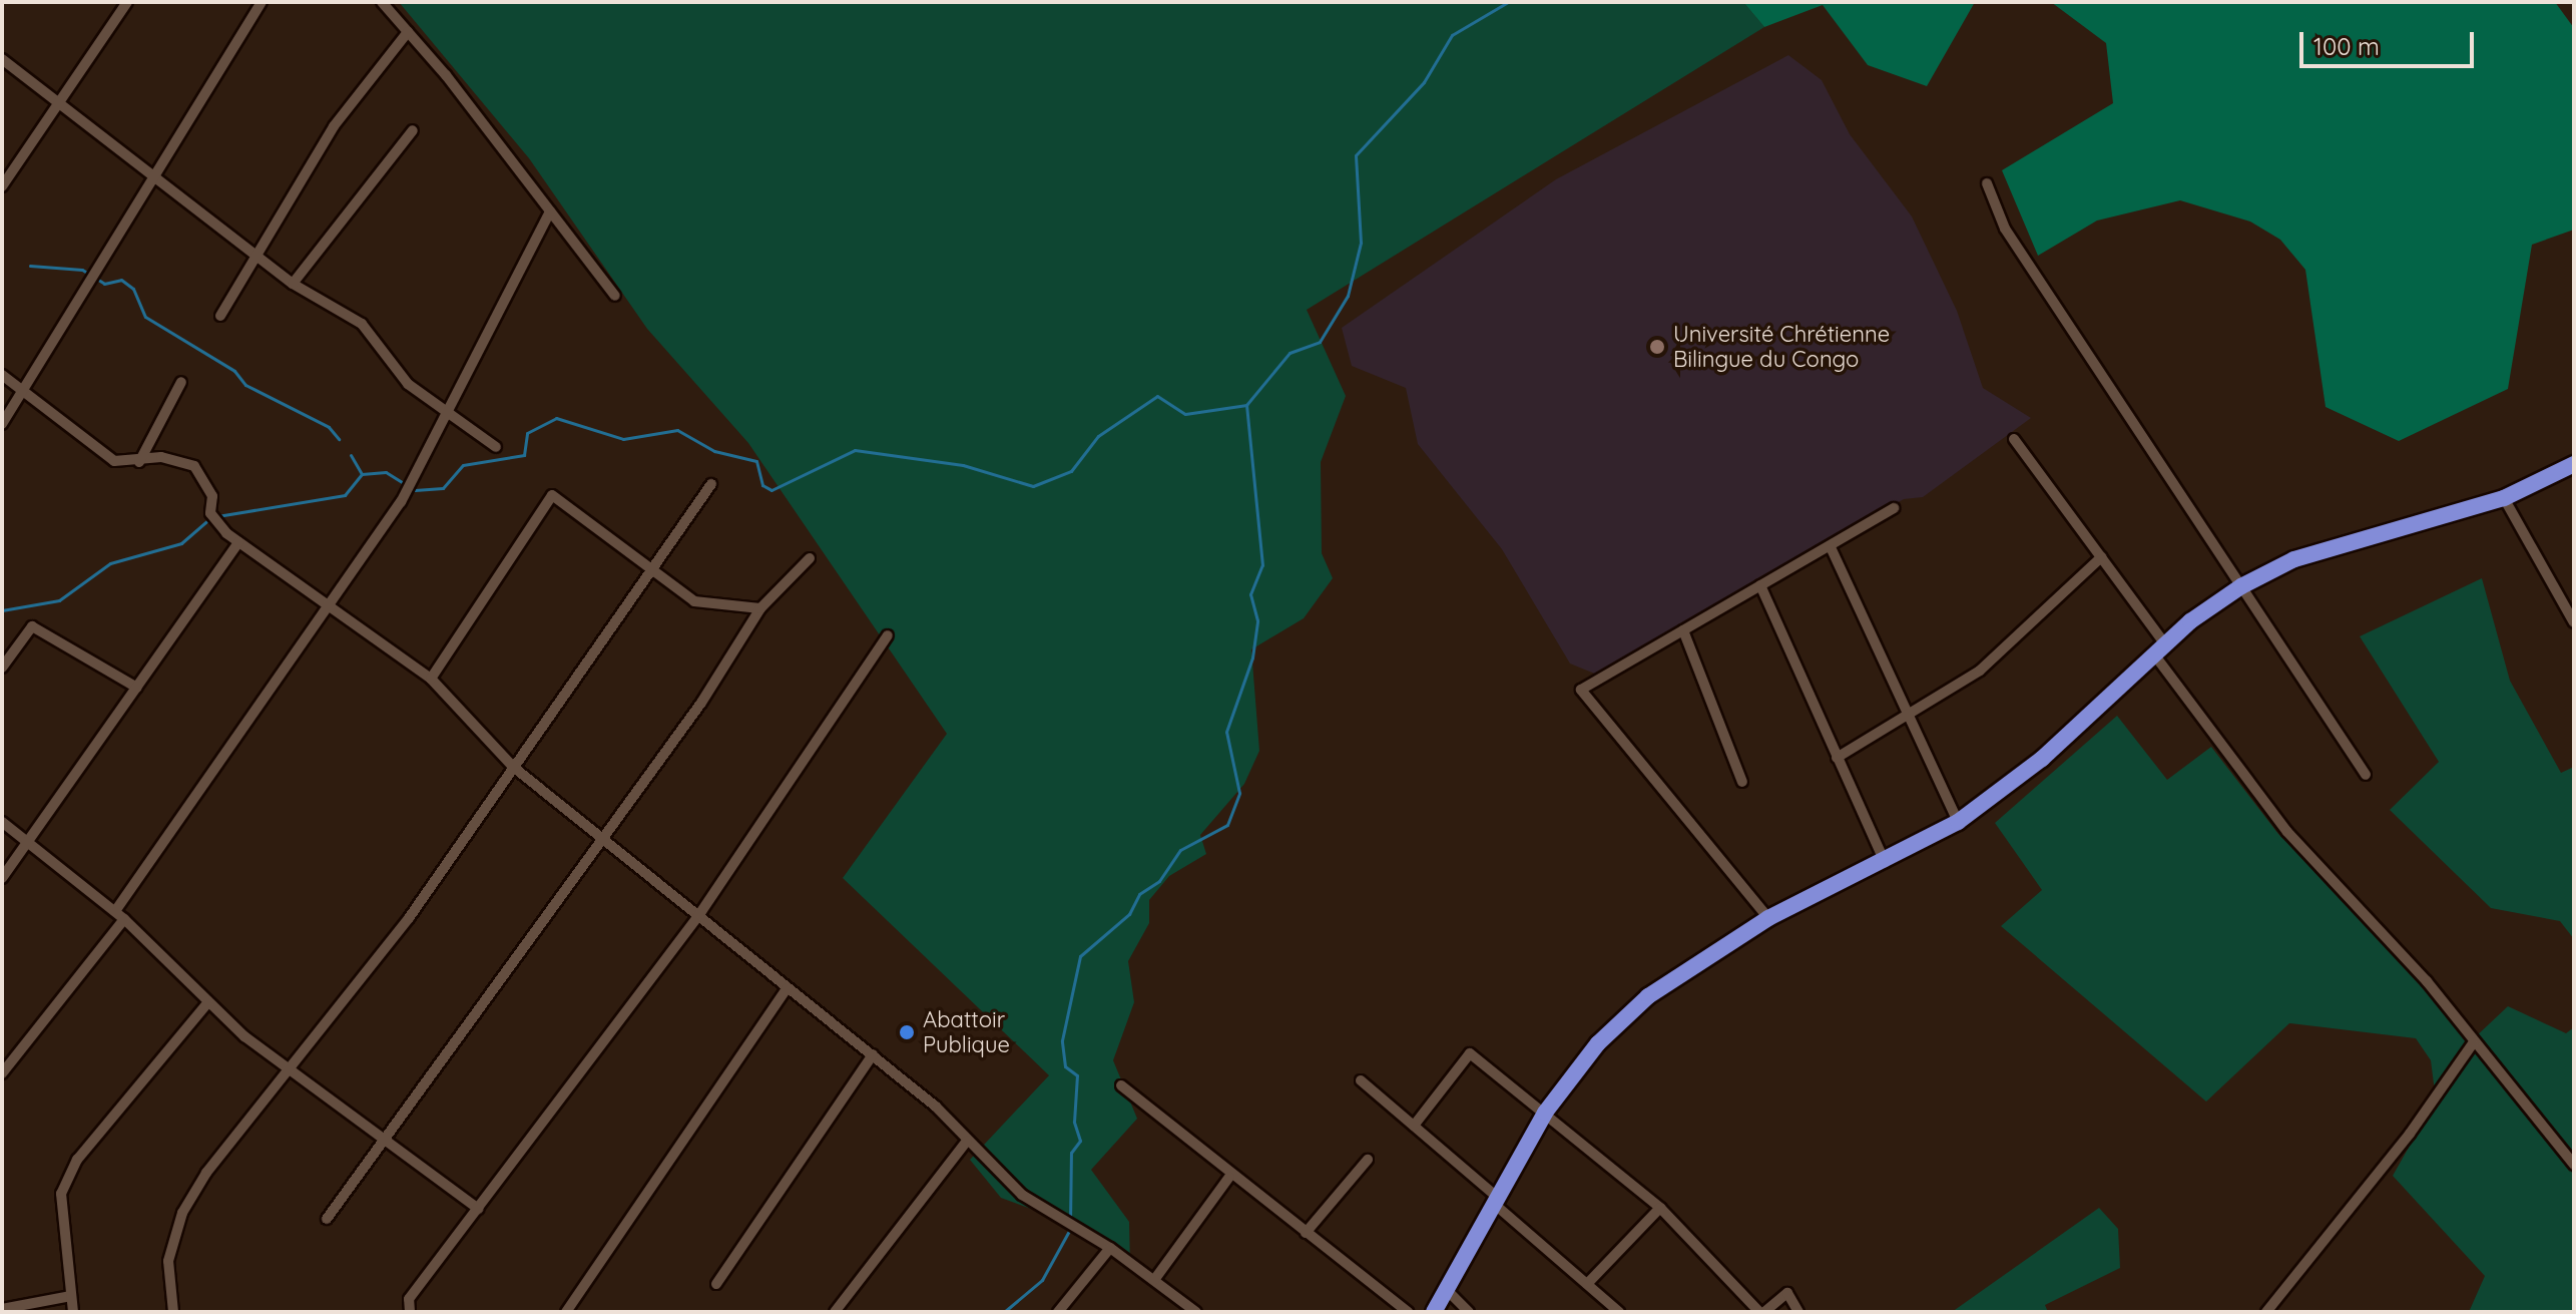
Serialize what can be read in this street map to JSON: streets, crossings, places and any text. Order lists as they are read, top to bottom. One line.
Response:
{"places":["Université Chrétienne Bilingue du Congo","Abattoir Publique"],"scale_bar":"100 m"}
